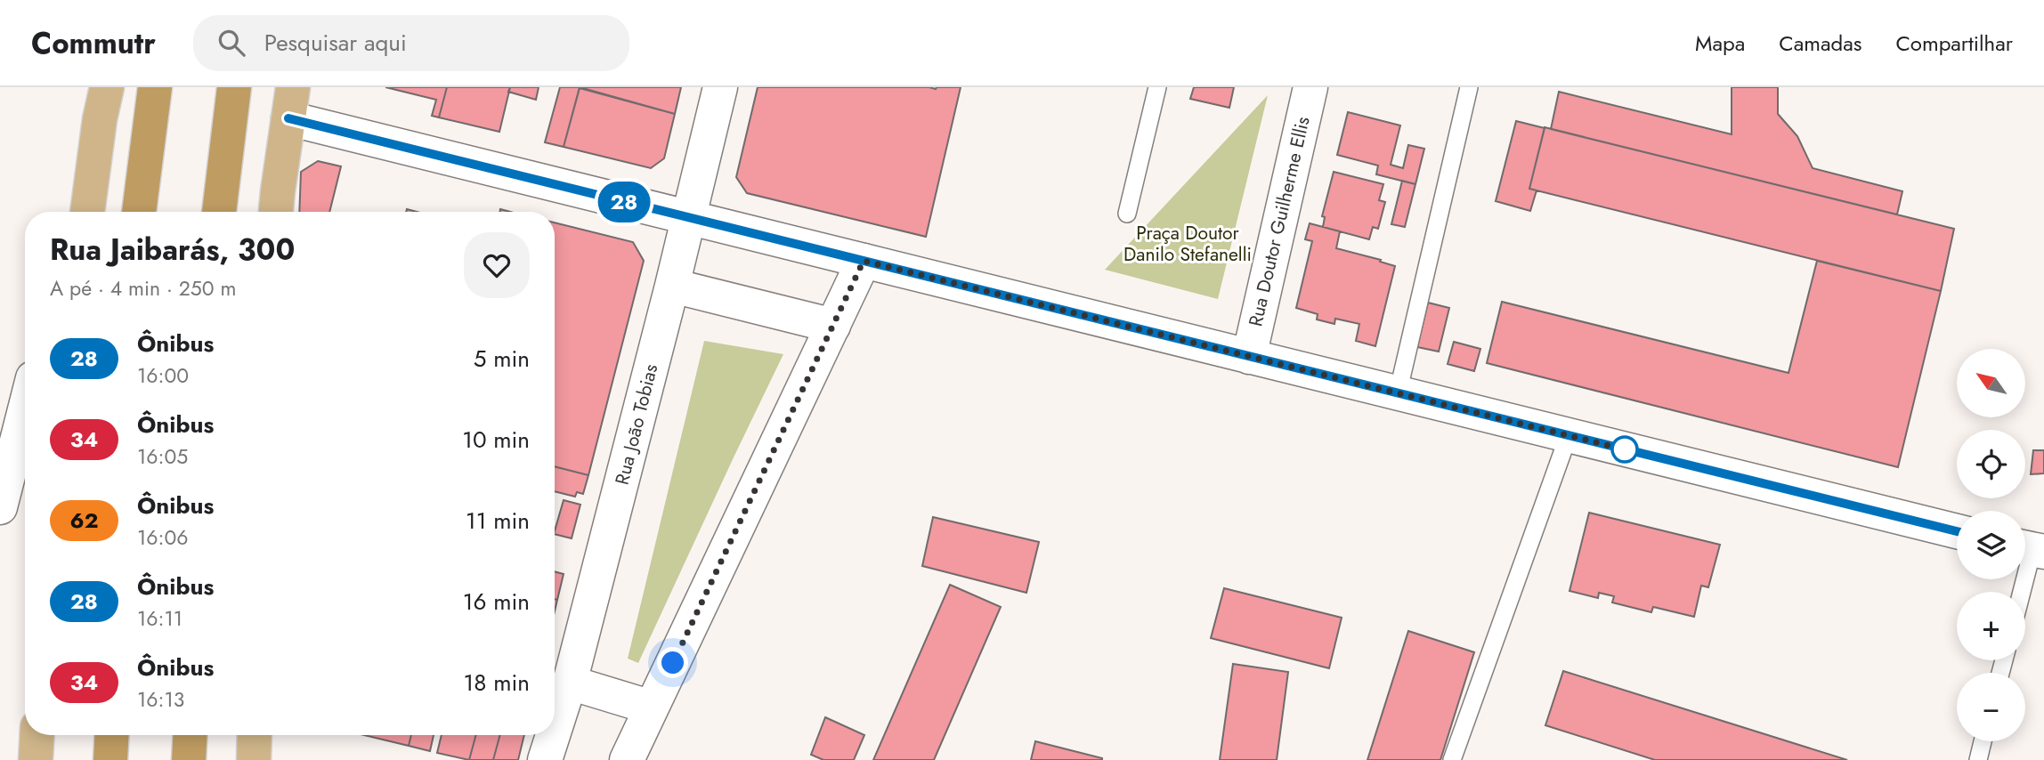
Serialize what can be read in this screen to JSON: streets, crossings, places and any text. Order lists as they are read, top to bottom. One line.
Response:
{"streets":{"street":["Rua Doutor Guilherme Ellis","Rua João Tobias"]},"parks":["Praça Doutor Danilo Stefanelli"],"lines":["bus line 28"],"north":"top left","page":{"header":"Commutr","search":"Pesquisar aqui","nav":["Mapa","Camadas","Compartilhar"],"on_map":"28","heading":["Rua Jaibarás, 300","A pé · 4 min · 250 m"],"list":[{"mark":"28","name":"Ônibus","note":"16:00","value":"5 min"},{"mark":"34","name":"Ônibus","note":"16:05","value":"10 min"},{"mark":"62","name":"Ônibus","note":"16:06","value":"11 min"},{"mark":"28","name":"Ônibus","note":"16:11","value":"16 min"},{"mark":"34","name":"Ônibus","note":"16:13","value":"18 min"}],"map_buttons":["+","−"]}}
